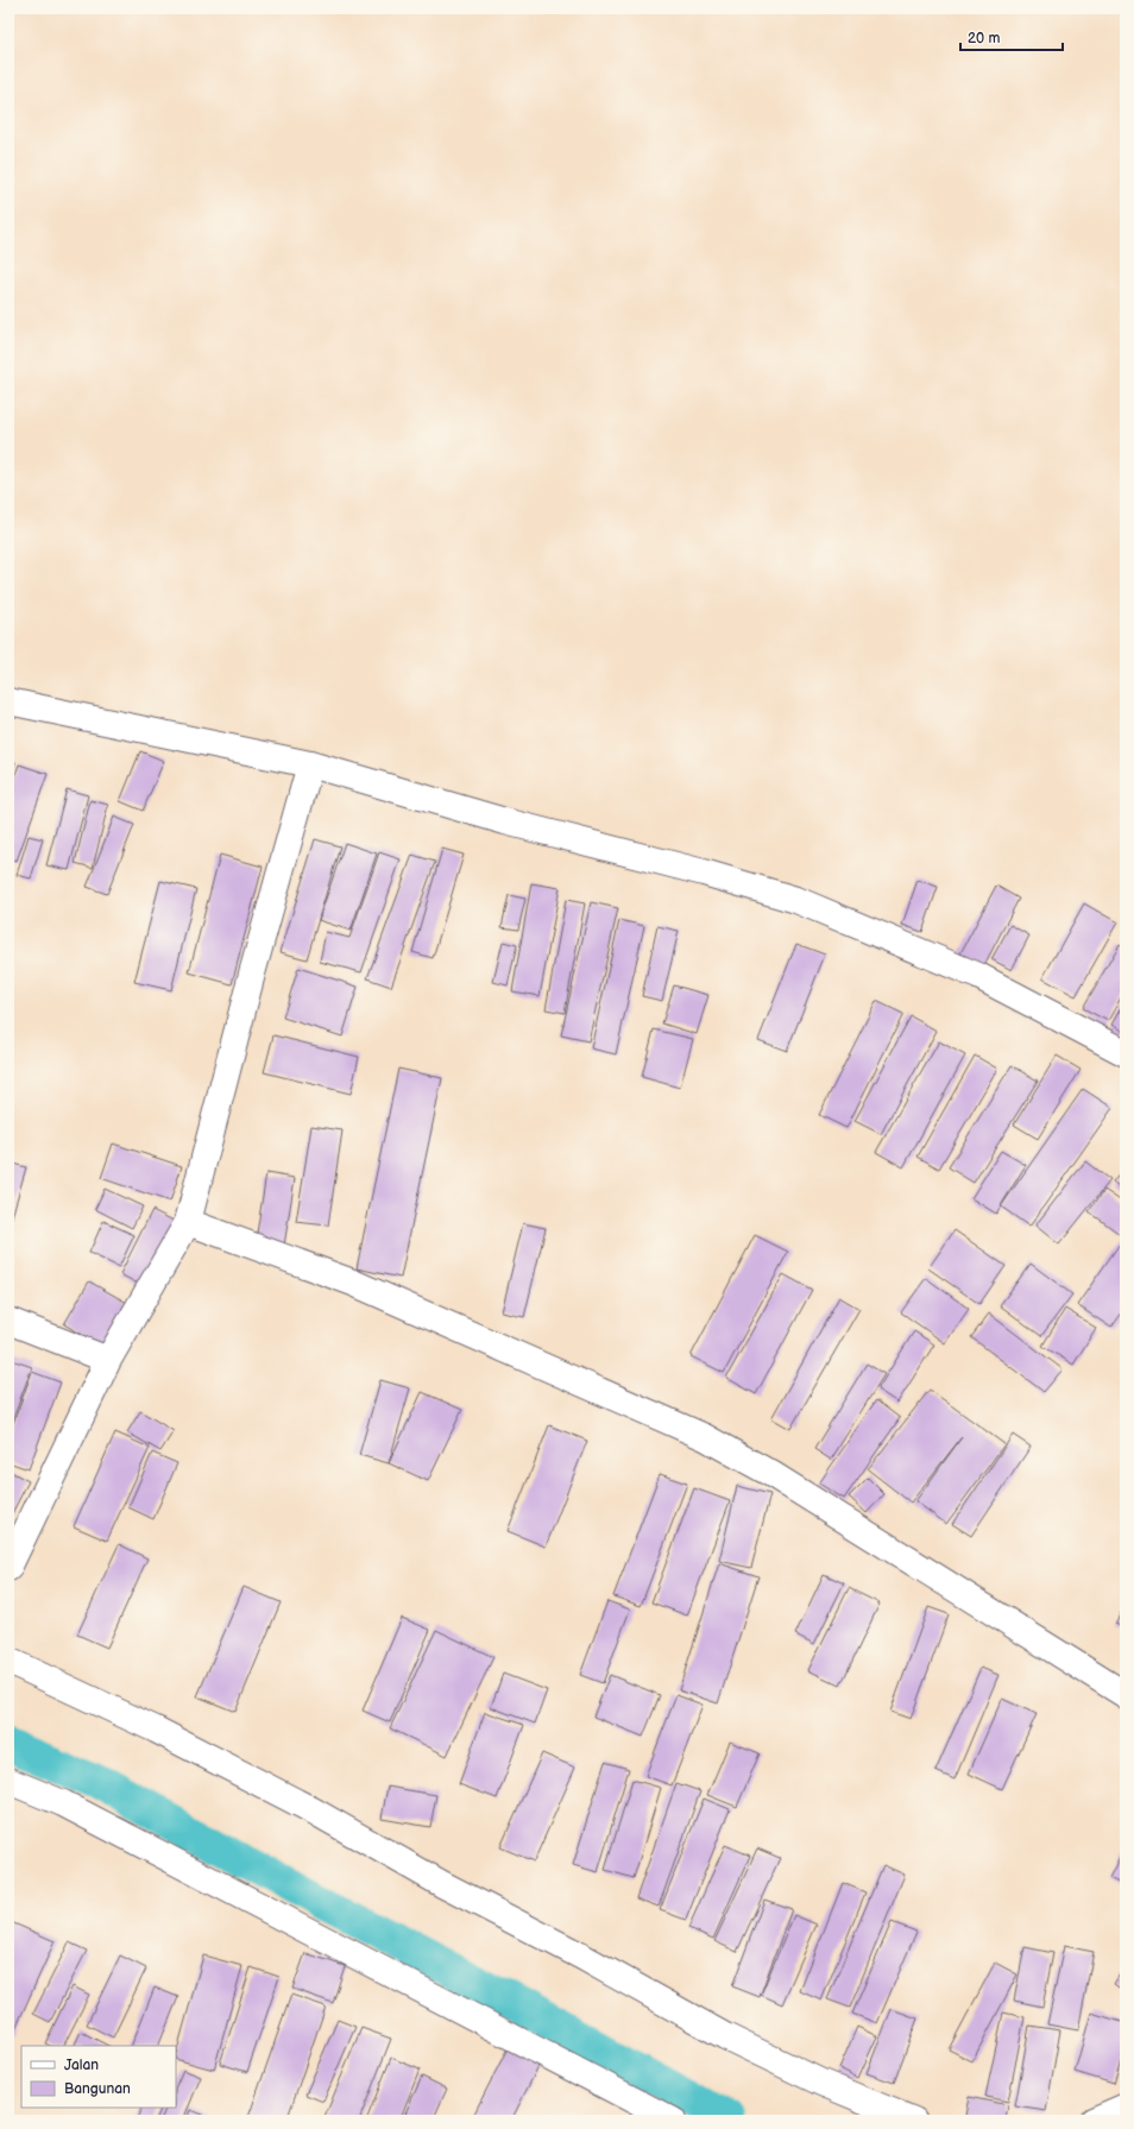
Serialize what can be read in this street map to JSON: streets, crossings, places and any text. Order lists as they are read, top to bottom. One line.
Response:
{"legend":["Jalan","Bangunan"],"scale_bar":"20 m"}
